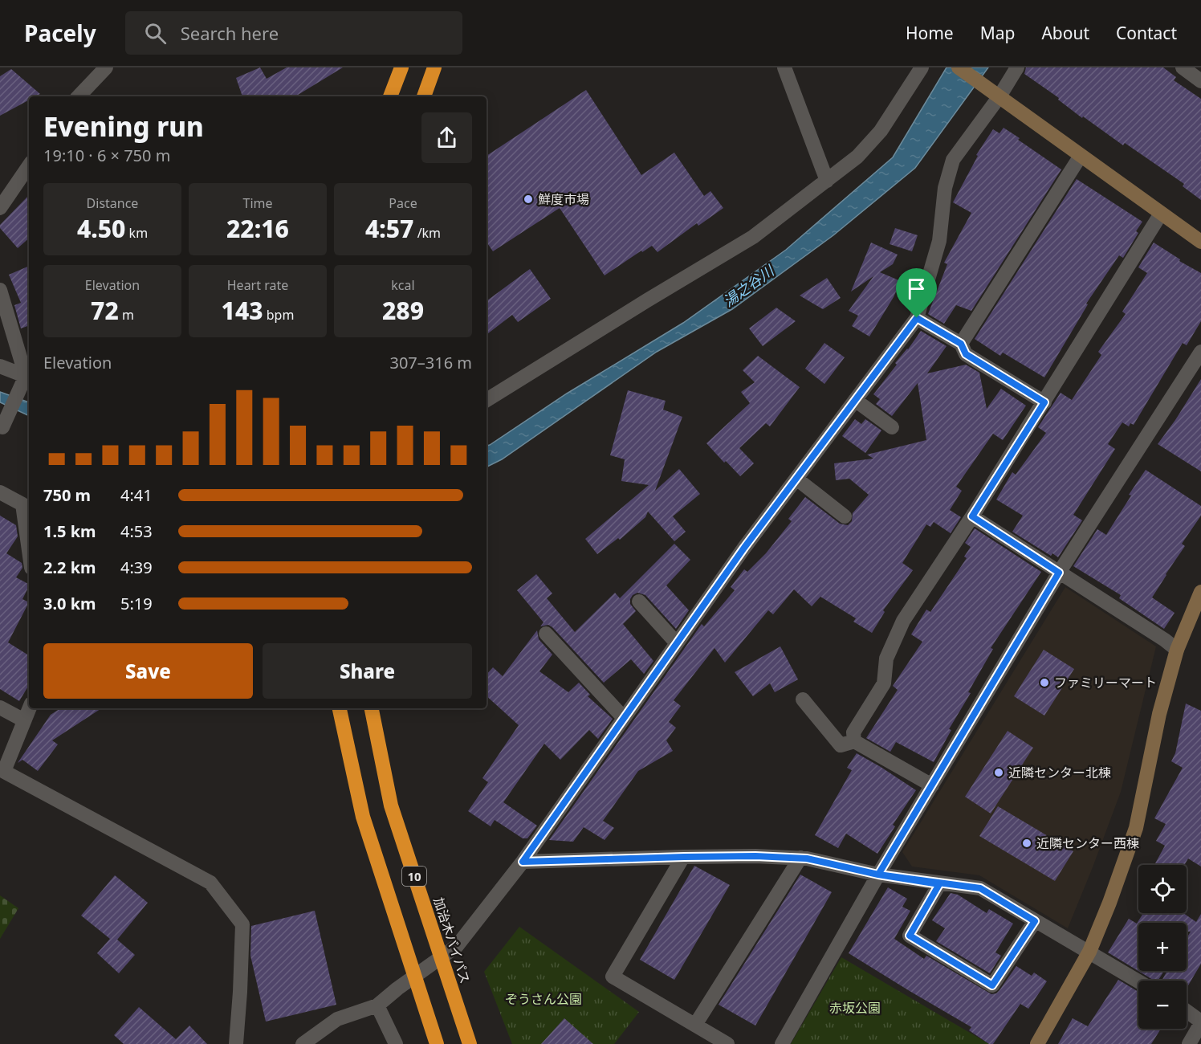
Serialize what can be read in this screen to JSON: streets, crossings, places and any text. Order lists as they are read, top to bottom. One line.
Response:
{"streets":{"highway":["10","加治木バイパス"]},"water":["湯之谷川"],"parks":["ぞうさん公園","赤坂公園"],"places":["鮮度市場","ファミリーマート","近隣センター北棟","近隣センター西棟"],"page":{"header":"Pacely","search":"Search here","nav":["Home","Map","About","Contact"],"heading":["Evening run","19:10 · 6 × 750 m"],"stats":[["Distance","4.50 km"],["Time","22:16"],["Pace","4:57 /km"],["Elevation","72 m"],["Heart rate","143 bpm"],["kcal","289"]],"chart":["Elevation","307–316 m"],"list":[{"name":"750 m","note":"4:41"},{"name":"1.5 km","note":"4:53"},{"name":"2.2 km","note":"4:39"},{"name":"3.0 km","note":"5:19"}],"buttons":["Save","Share"],"map_buttons":["+","−"]}}
